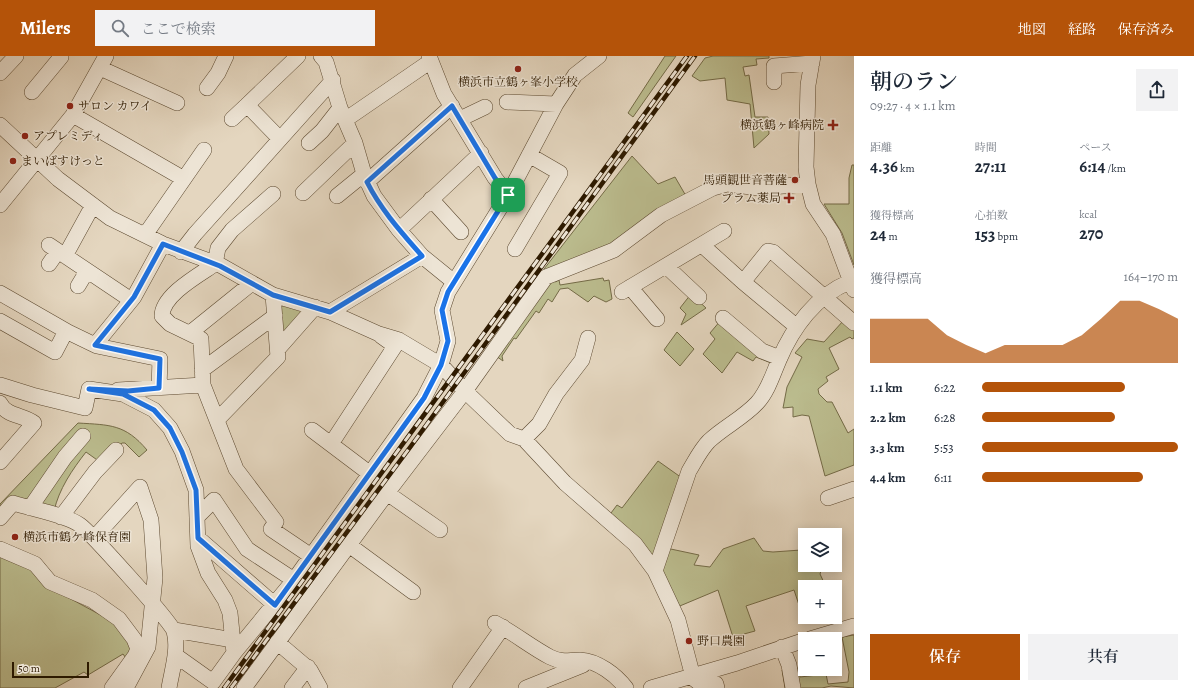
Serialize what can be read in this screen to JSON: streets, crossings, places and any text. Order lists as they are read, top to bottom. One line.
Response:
{"places":{"other":["横浜市立鶴ヶ峯小学校","サロン カワイ","アプレミディ","まいばすけっと","馬頭観世音菩薩","横浜市鶴ケ峰保育園","野口農園"],"health":["横浜鶴ヶ峰病院","プラム薬局"]},"scale_bar":"50 m","page":{"header":"Milers","search":"ここで検索","nav":["地図","経路","保存済み"],"heading":["朝のラン","09:27 · 4 × 1.1 km"],"stats":[["距離","4.36 km"],["時間","27:11"],["ペース","6:14 /km"],["獲得標高","24 m"],["心拍数","153 bpm"],["kcal","270"]],"chart":["獲得標高","164–170 m"],"list":[{"name":"1.1 km","note":"6:22"},{"name":"2.2 km","note":"6:28"},{"name":"3.3 km","note":"5:53"},{"name":"4.4 km","note":"6:11"}],"map_buttons":["+","−"],"buttons":["保存","共有"],"scale":"50 m"}}
